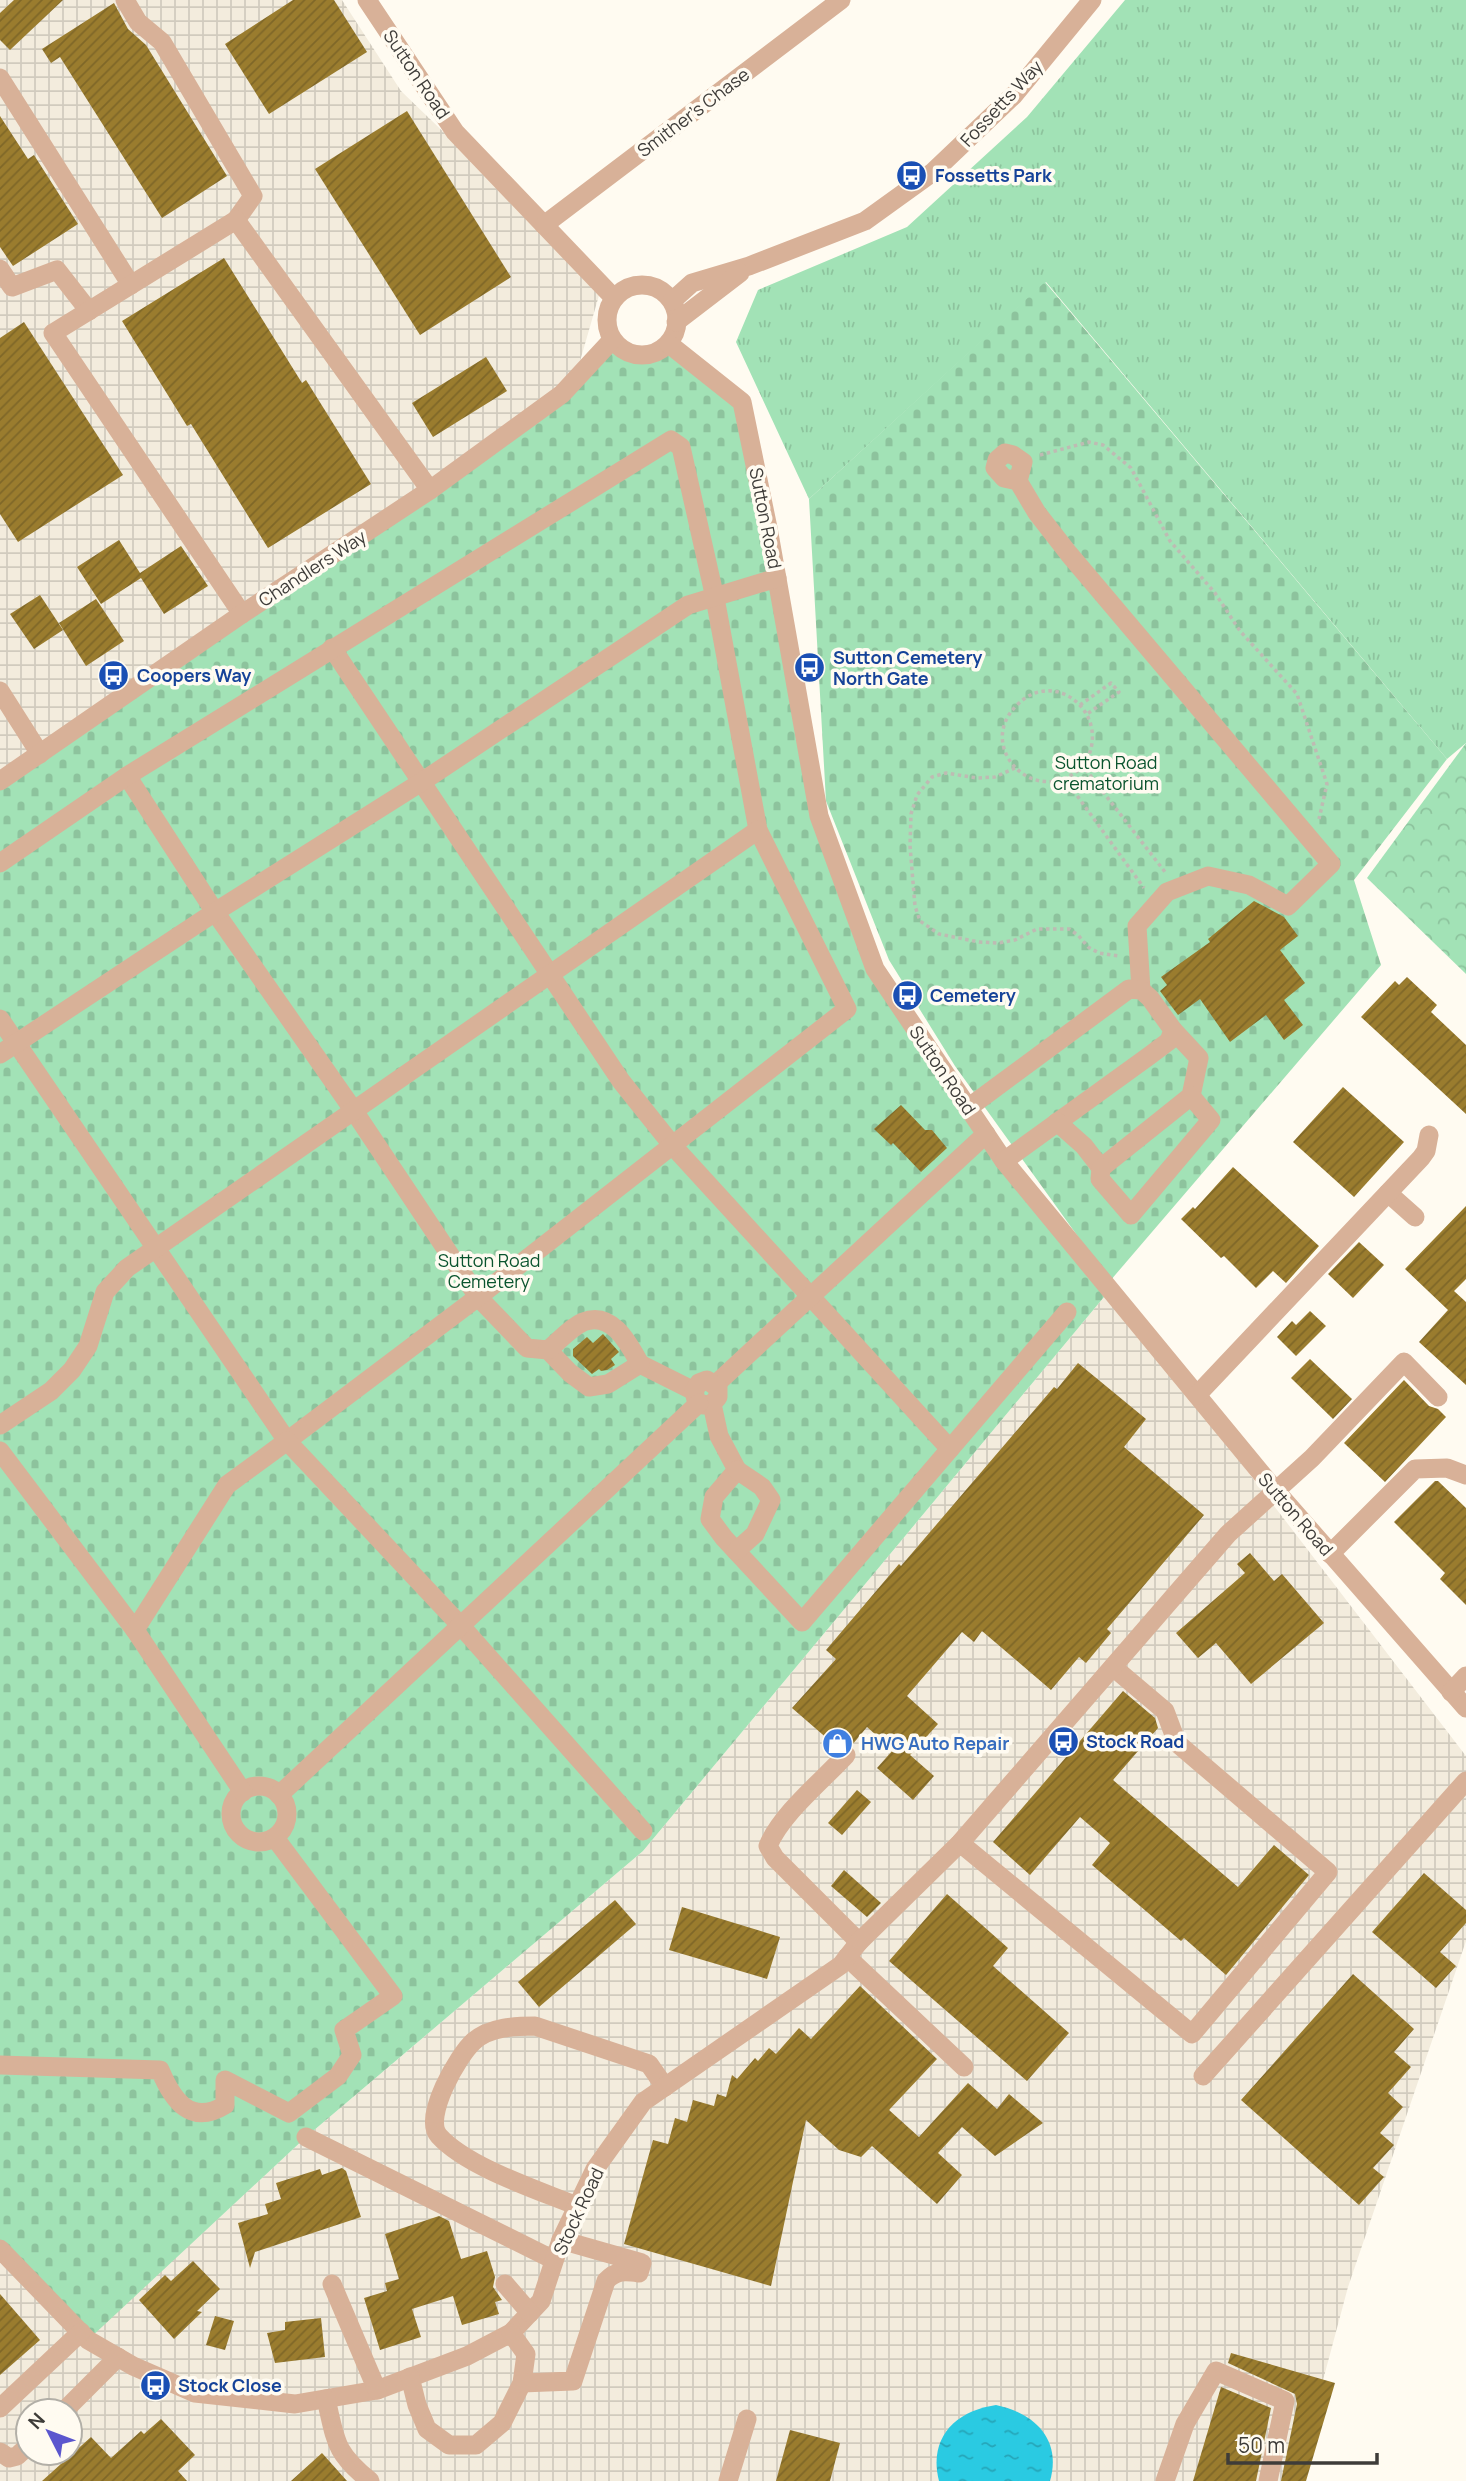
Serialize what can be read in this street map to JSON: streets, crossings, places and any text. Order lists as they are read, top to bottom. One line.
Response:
{"streets":{"street":["Sutton Road","Fossetts Way","Smither's Chase","Chandlers Way","Stock Road"]},"crossings":[["Sutton Road","Fossetts Way"],["Sutton Road","Smither's Chase"],["Sutton Road","Chandlers Way"],["Sutton Road","Stock Road"],["Fossetts Way","Chandlers Way"]],"parks":["Sutton Road crematorium","Sutton Road Cemetery"],"places":{"bus stop":["Fossetts Park","Sutton Cemetery North Gate","Coopers Way","Cemetery","Stock Road","Stock Close"],"shop":["HWG Auto Repair"]},"scale_bar":"50 m","north":"top left"}
